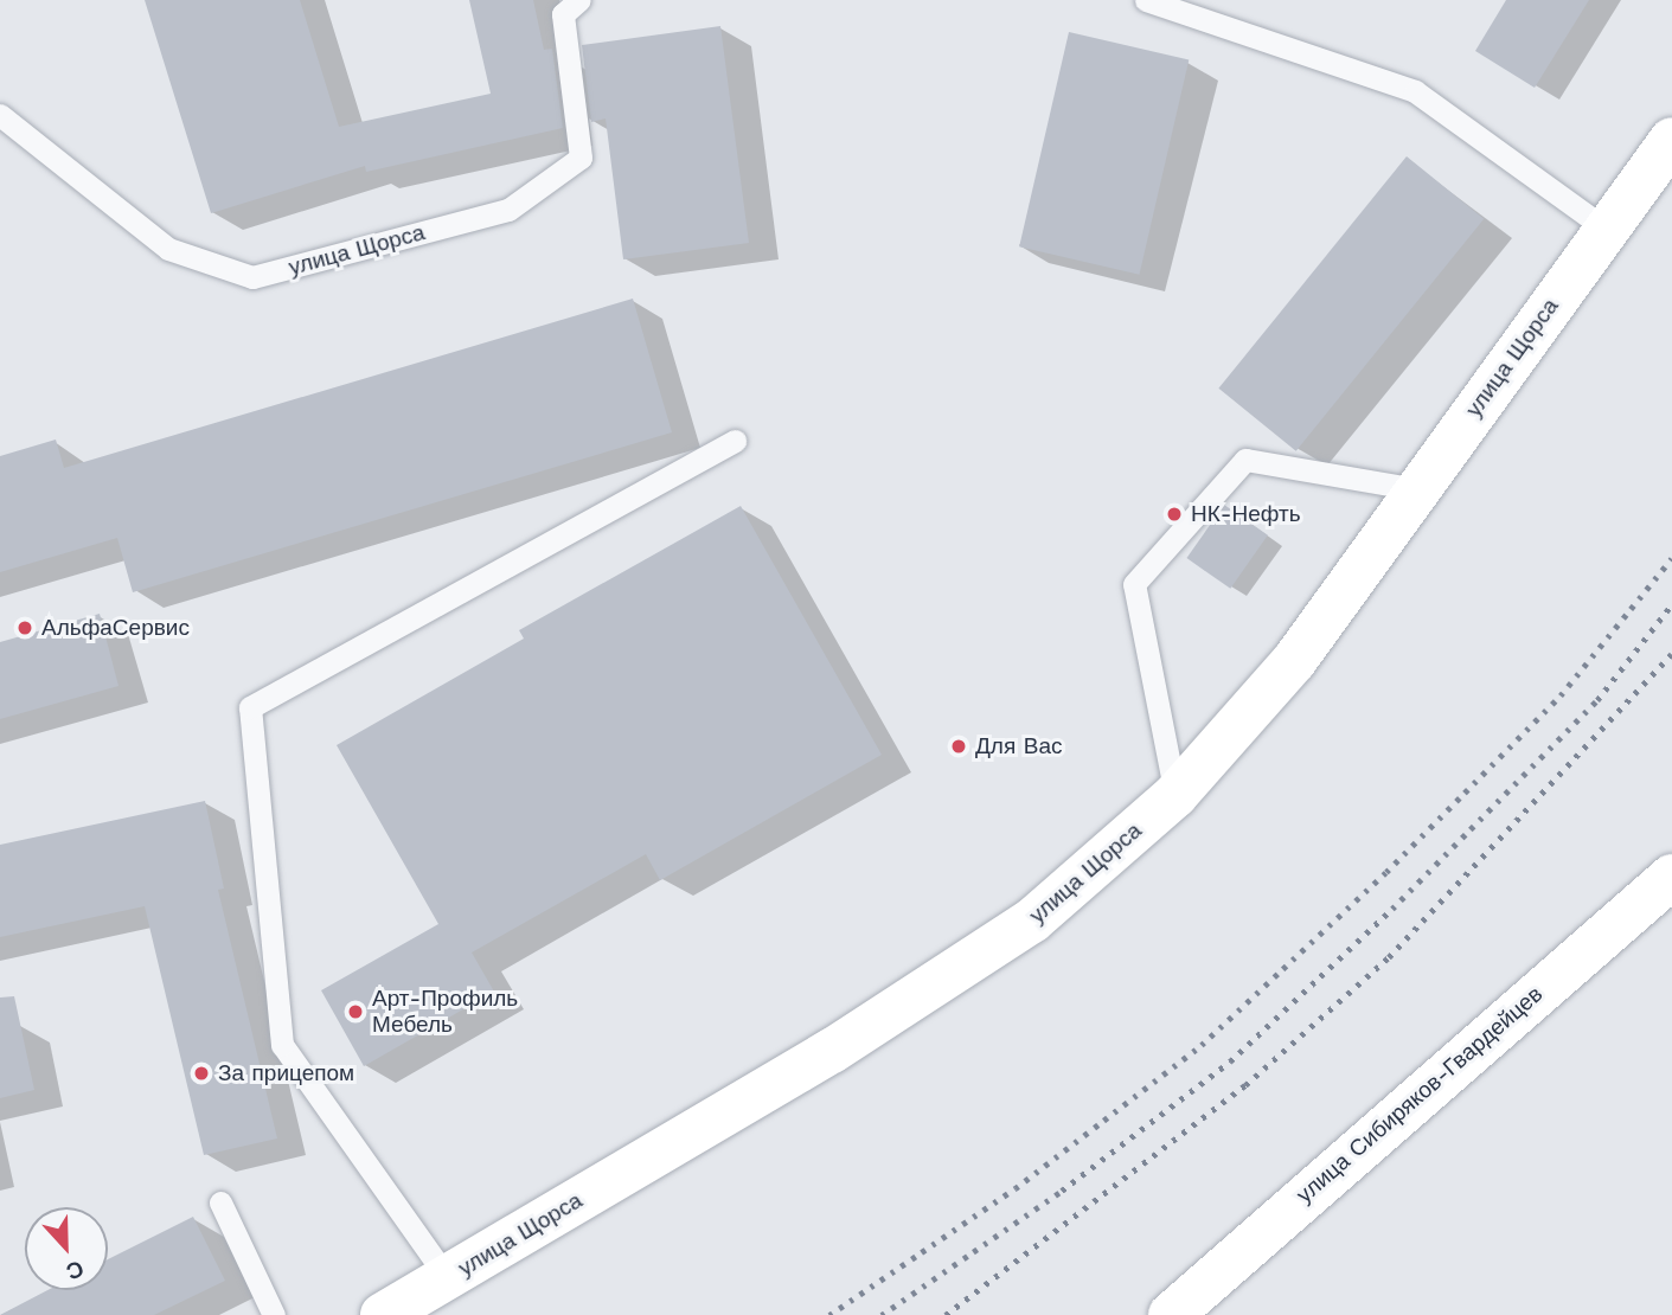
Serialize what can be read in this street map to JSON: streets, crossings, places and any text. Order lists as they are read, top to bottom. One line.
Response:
{"streets":{"main road":["улица Щорса","улица Сибиряков-Гвардейцев"]},"places":["НК-Нефть","АльфаСервис","Для Вас","Арт-Профиль Мебель","За прицепом"],"north":"bottom"}
